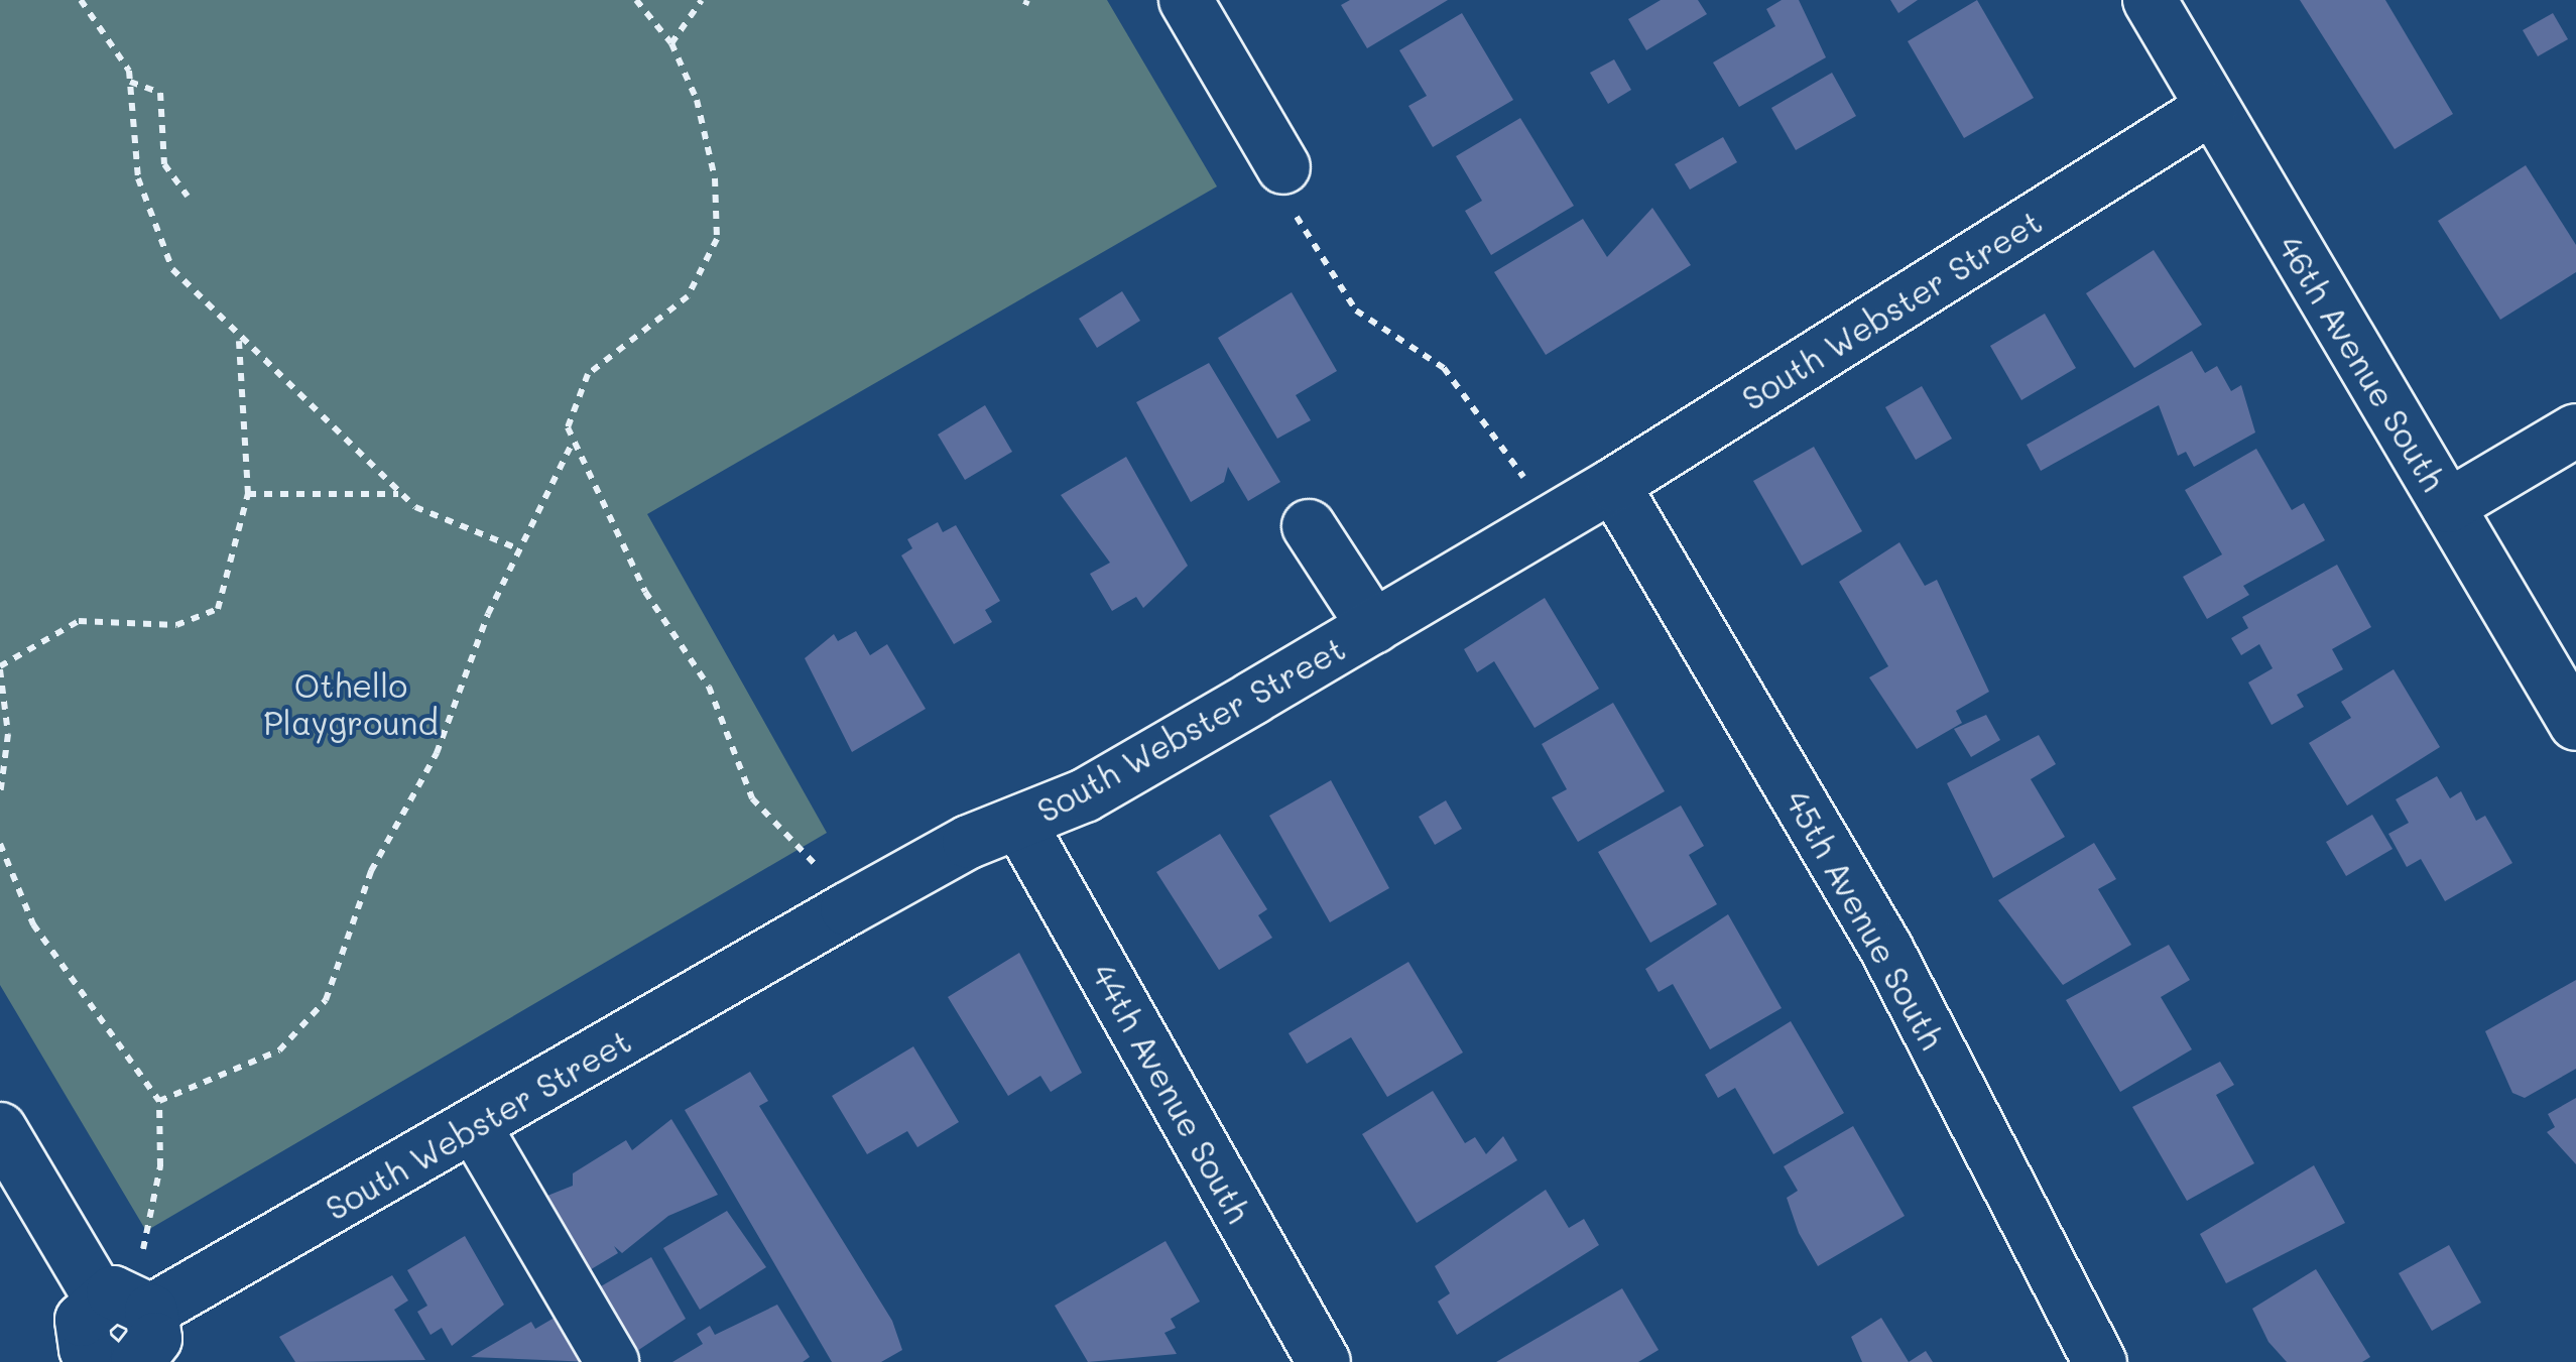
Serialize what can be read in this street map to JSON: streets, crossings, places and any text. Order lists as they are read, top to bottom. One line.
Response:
{"streets":{"street":["South Webster Street","46th Avenue South","45th Avenue South","44th Avenue South"]},"crossings":[["South Webster Street","46th Avenue South"],["South Webster Street","45th Avenue South"],["South Webster Street","44th Avenue South"]],"parks":["Othello Playground"]}
